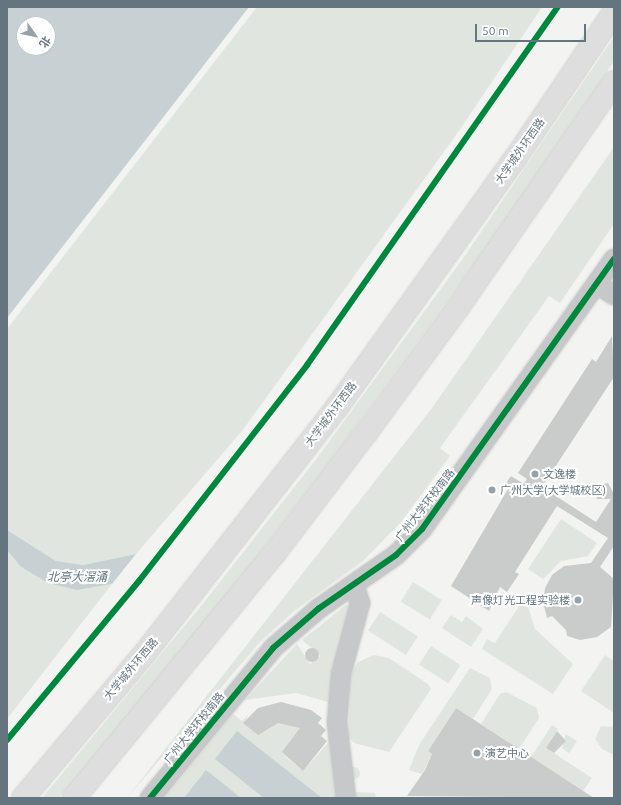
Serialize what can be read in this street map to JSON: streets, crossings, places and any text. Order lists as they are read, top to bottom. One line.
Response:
{"streets":{"main road":["大学城外环西路"],"lane":["广州大学环校南路"]},"water":["北亭大滘涌"],"places":["文逸楼","广州大学(大学城校区)","声像灯光工程实验楼","演艺中心"],"scale_bar":"50 m","north":"bottom right"}
